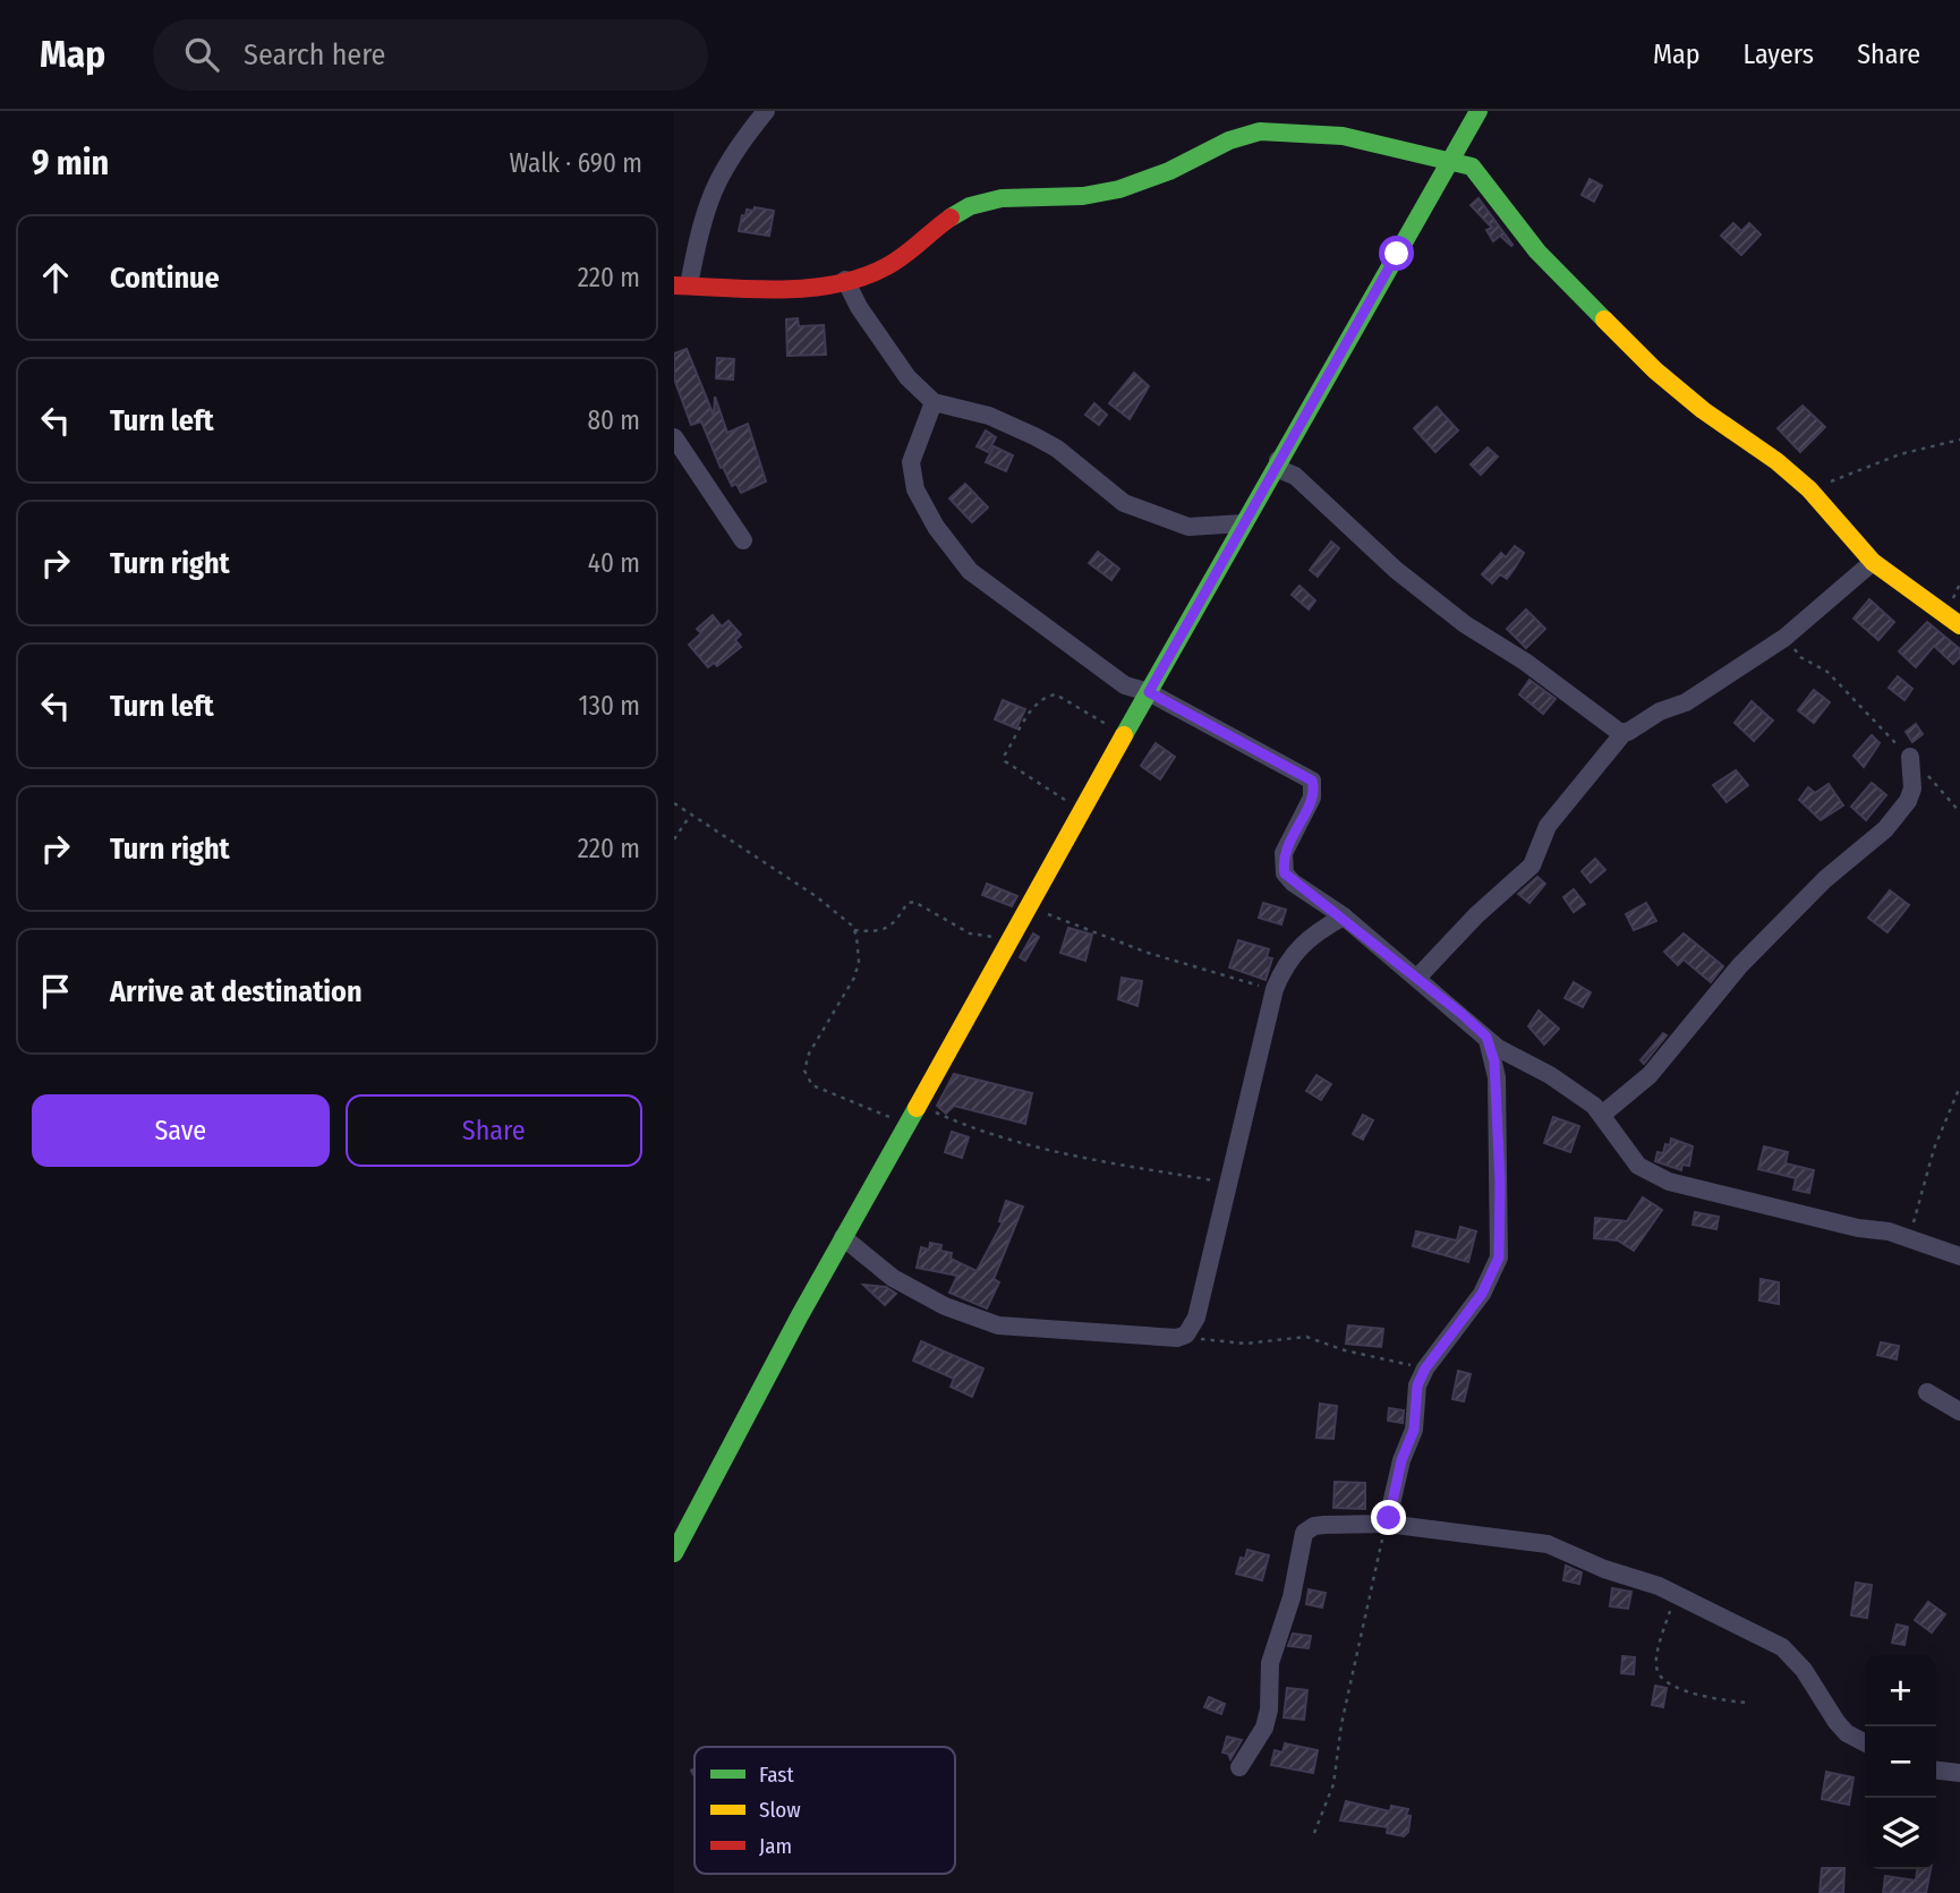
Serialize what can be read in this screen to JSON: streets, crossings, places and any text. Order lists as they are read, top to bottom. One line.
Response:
{"legend":["Fast","Slow","Jam"],"page":{"header":"Map","search":"Search here","nav":["Map","Layers","Share"],"heading":["9 min","Walk · 690 m"],"list":[["Continue","220 m"],["Turn left","80 m"],["Turn right","40 m"],["Turn left","130 m"],["Turn right","220 m"],"Arrive at destination"],"buttons":["Save","Share"],"map_buttons":["+","−"]}}
